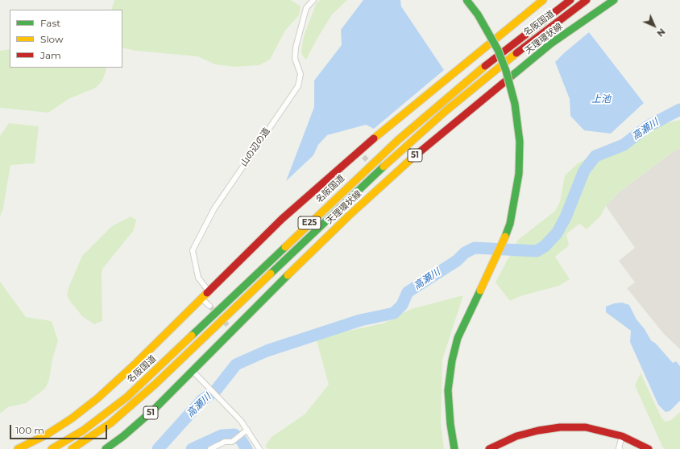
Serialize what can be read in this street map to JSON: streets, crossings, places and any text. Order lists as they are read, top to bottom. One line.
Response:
{"streets":{"main road":["名阪国道","天理環状線","51","E25"],"street":["山の辺の道"]},"water":["上池","高瀬川"],"legend":["Fast","Slow","Jam"],"scale_bar":"100 m","north":"bottom right"}
